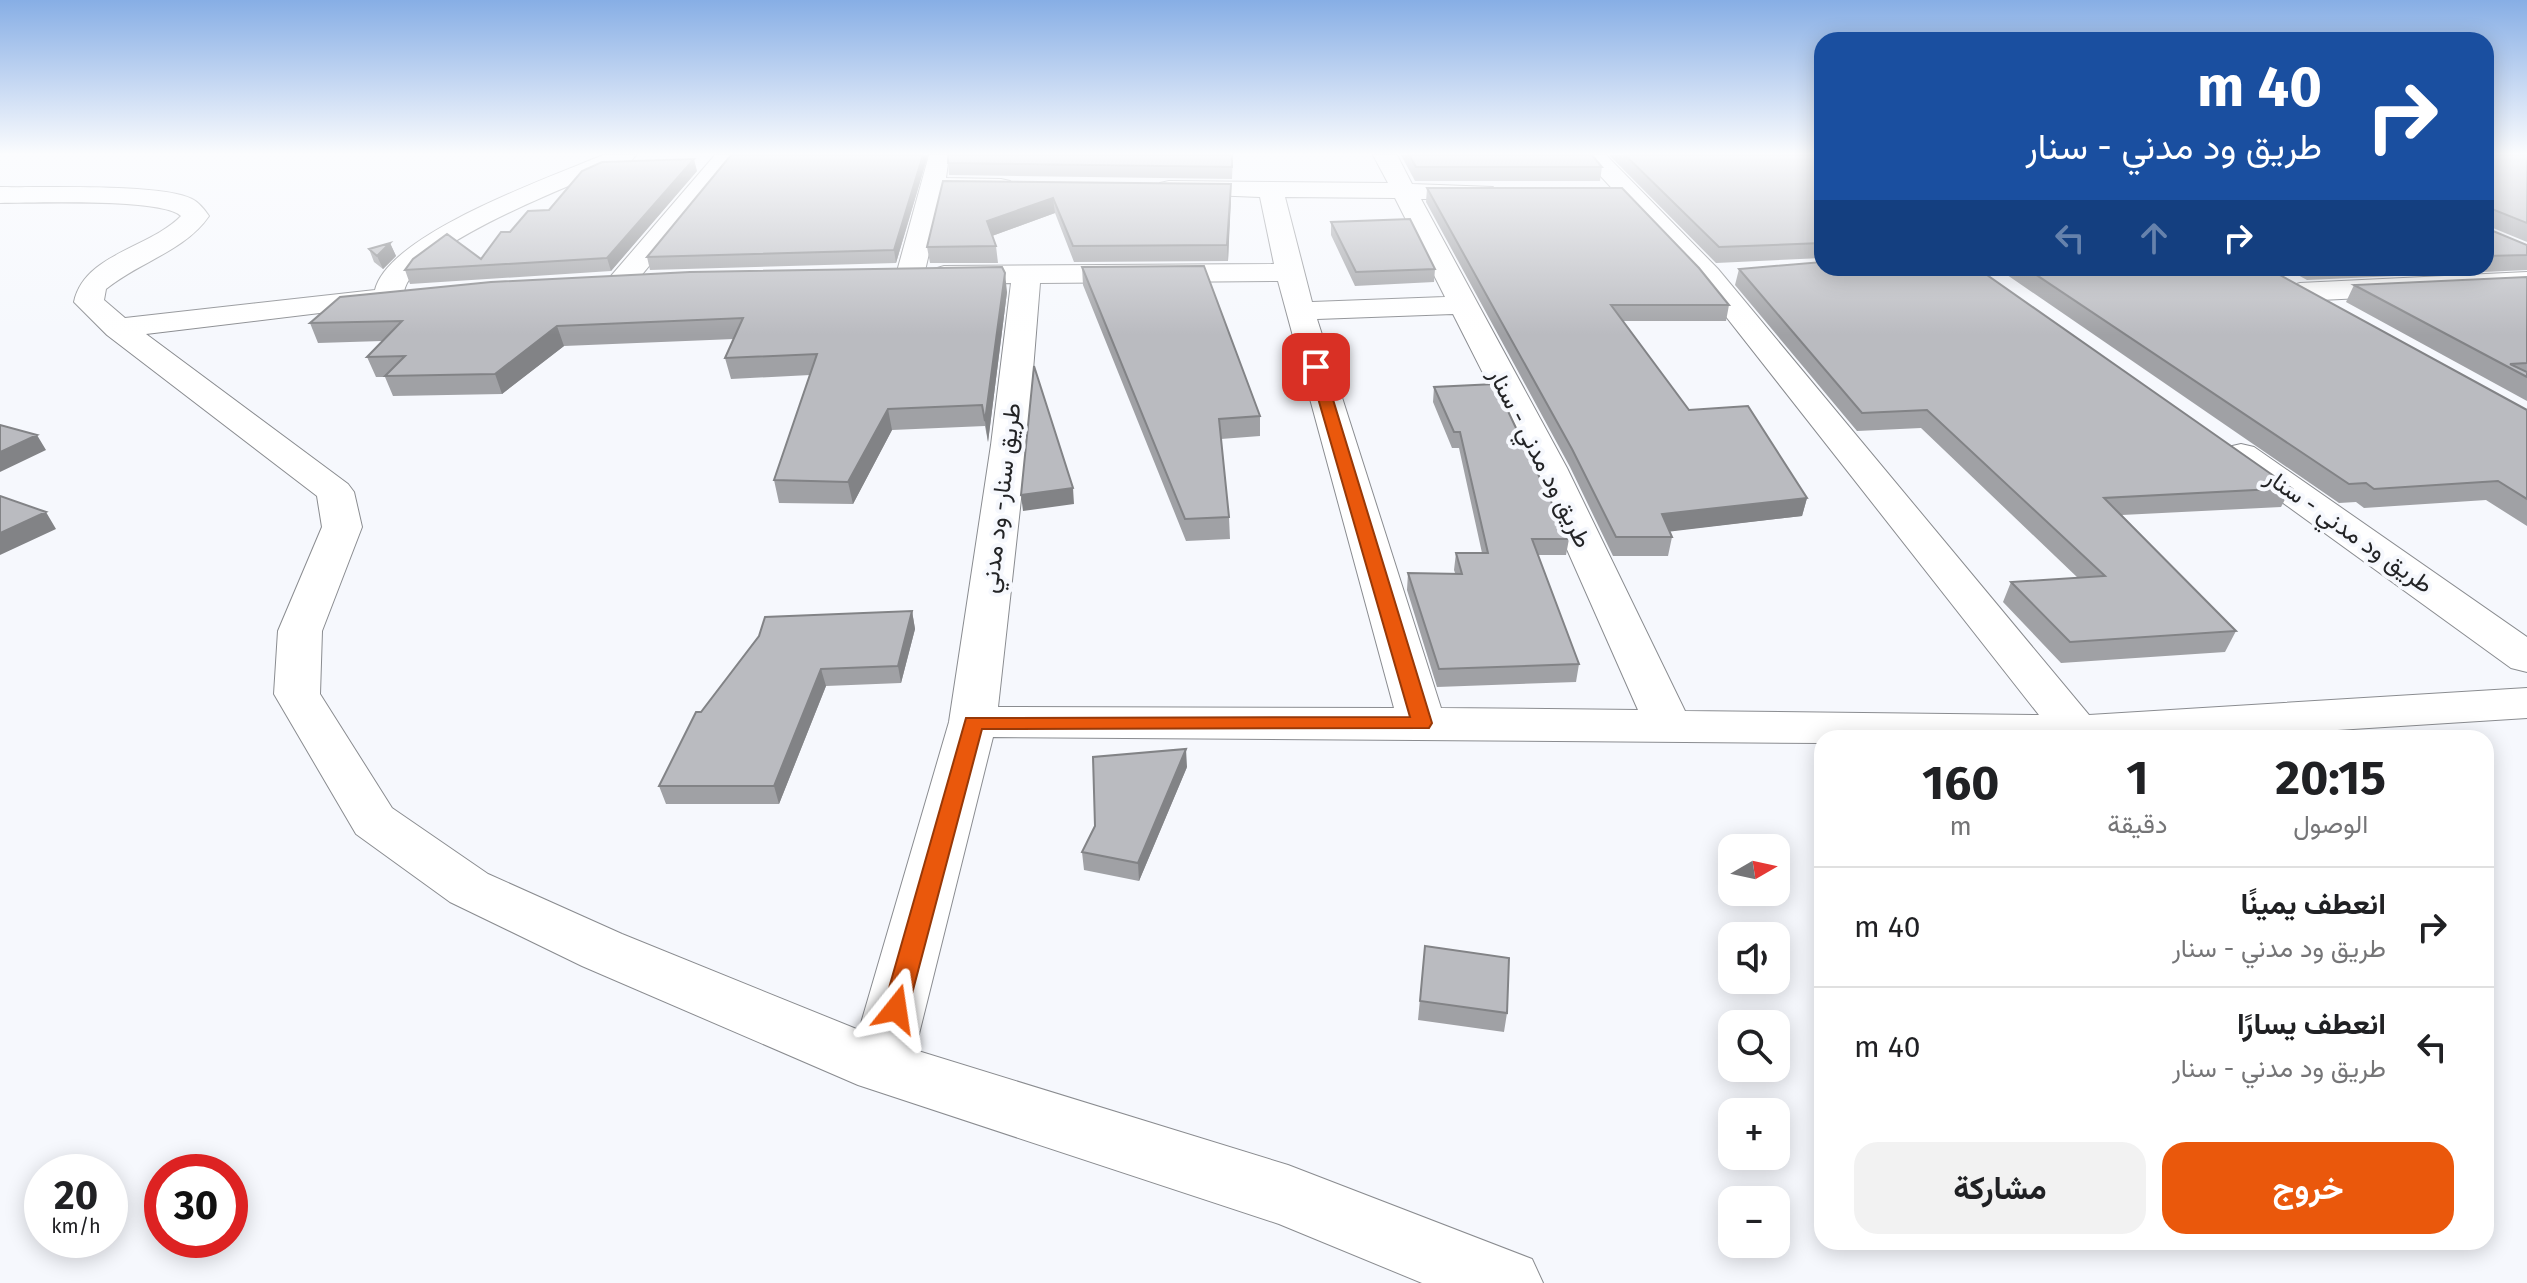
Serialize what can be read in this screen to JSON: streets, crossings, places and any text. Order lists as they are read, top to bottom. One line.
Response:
{"streets":{"street":["طريق ود مدني - سنار","طريق سنار- ود مدني"]},"north":"right","page":{"turn":["40 m","طريق ود مدني - سنار"],"eta":["20:15","الوصول","1","دقيقة","160","m"],"map_buttons":["+","−"],"list":[{"name":"انعطف يمينًا","note":"طريق ود مدني - سنار","value":"40 m"},{"name":"انعطف يسارًا","note":"طريق ود مدني - سنار","value":"40 m"}],"buttons":["خروج","مشاركة"],"speed":"20 km/h","limit":"30"}}
